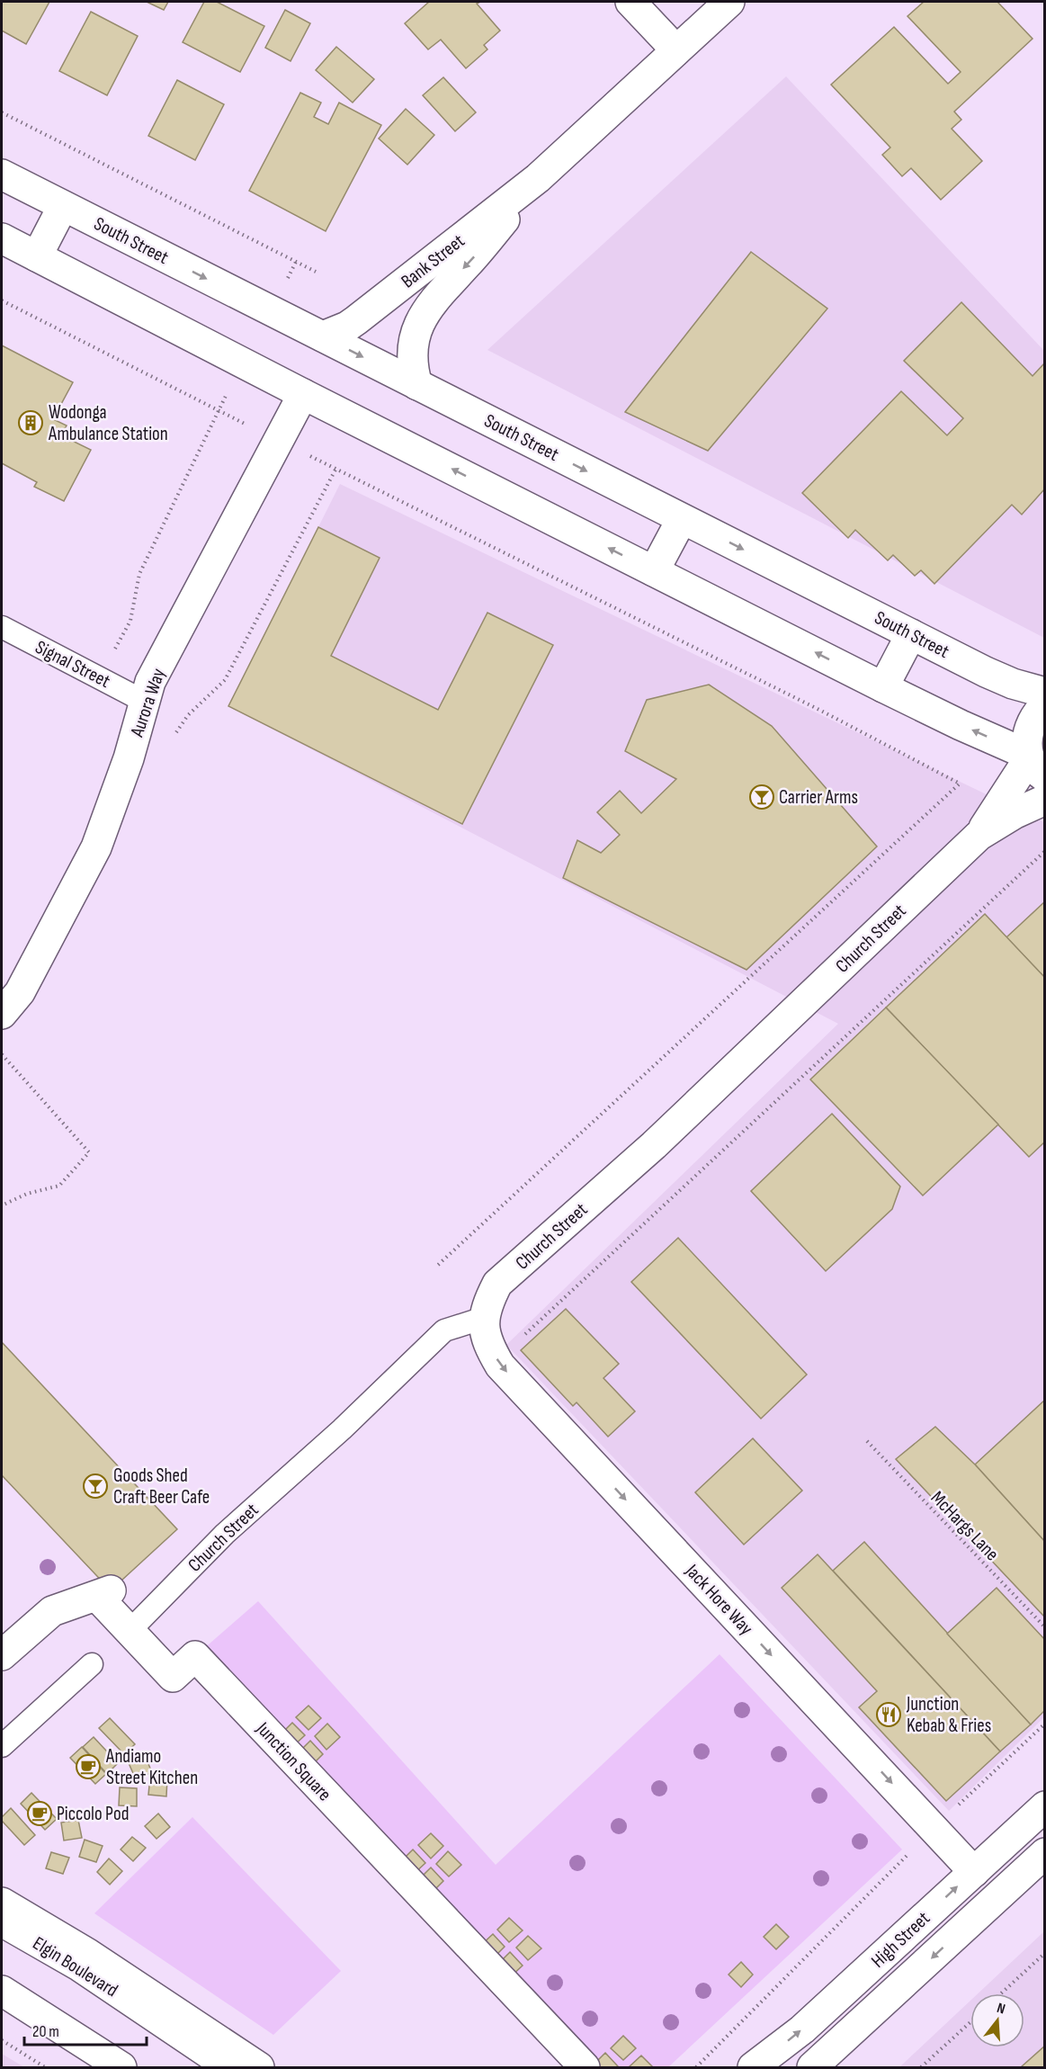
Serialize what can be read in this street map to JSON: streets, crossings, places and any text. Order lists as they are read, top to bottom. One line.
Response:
{"streets":{"street":["South Street","Bank Street","Aurora Way","Church Street","Jack Hore Way","Junction Square","High Street","Elgin Boulevard"],"lane":["Signal Street"],"path":["McHargs Lane"]},"crossings":[["South Street","Bank Street"],["Signal Street","Aurora Way"],["Church Street","Jack Hore Way"],["Church Street","Junction Square"],["Jack Hore Way","High Street"]],"one_way":["Jack Hore Way"],"places":{"building":["Wodonga Ambulance Station"],"bar":["Carrier Arms","Goods Shed Craft Beer Cafe"],"restaurant":["Junction Kebab & Fries"],"cafe":["Andiamo Street Kitchen","Piccolo Pod"]},"scale_bar":"20 m","north":"top"}
